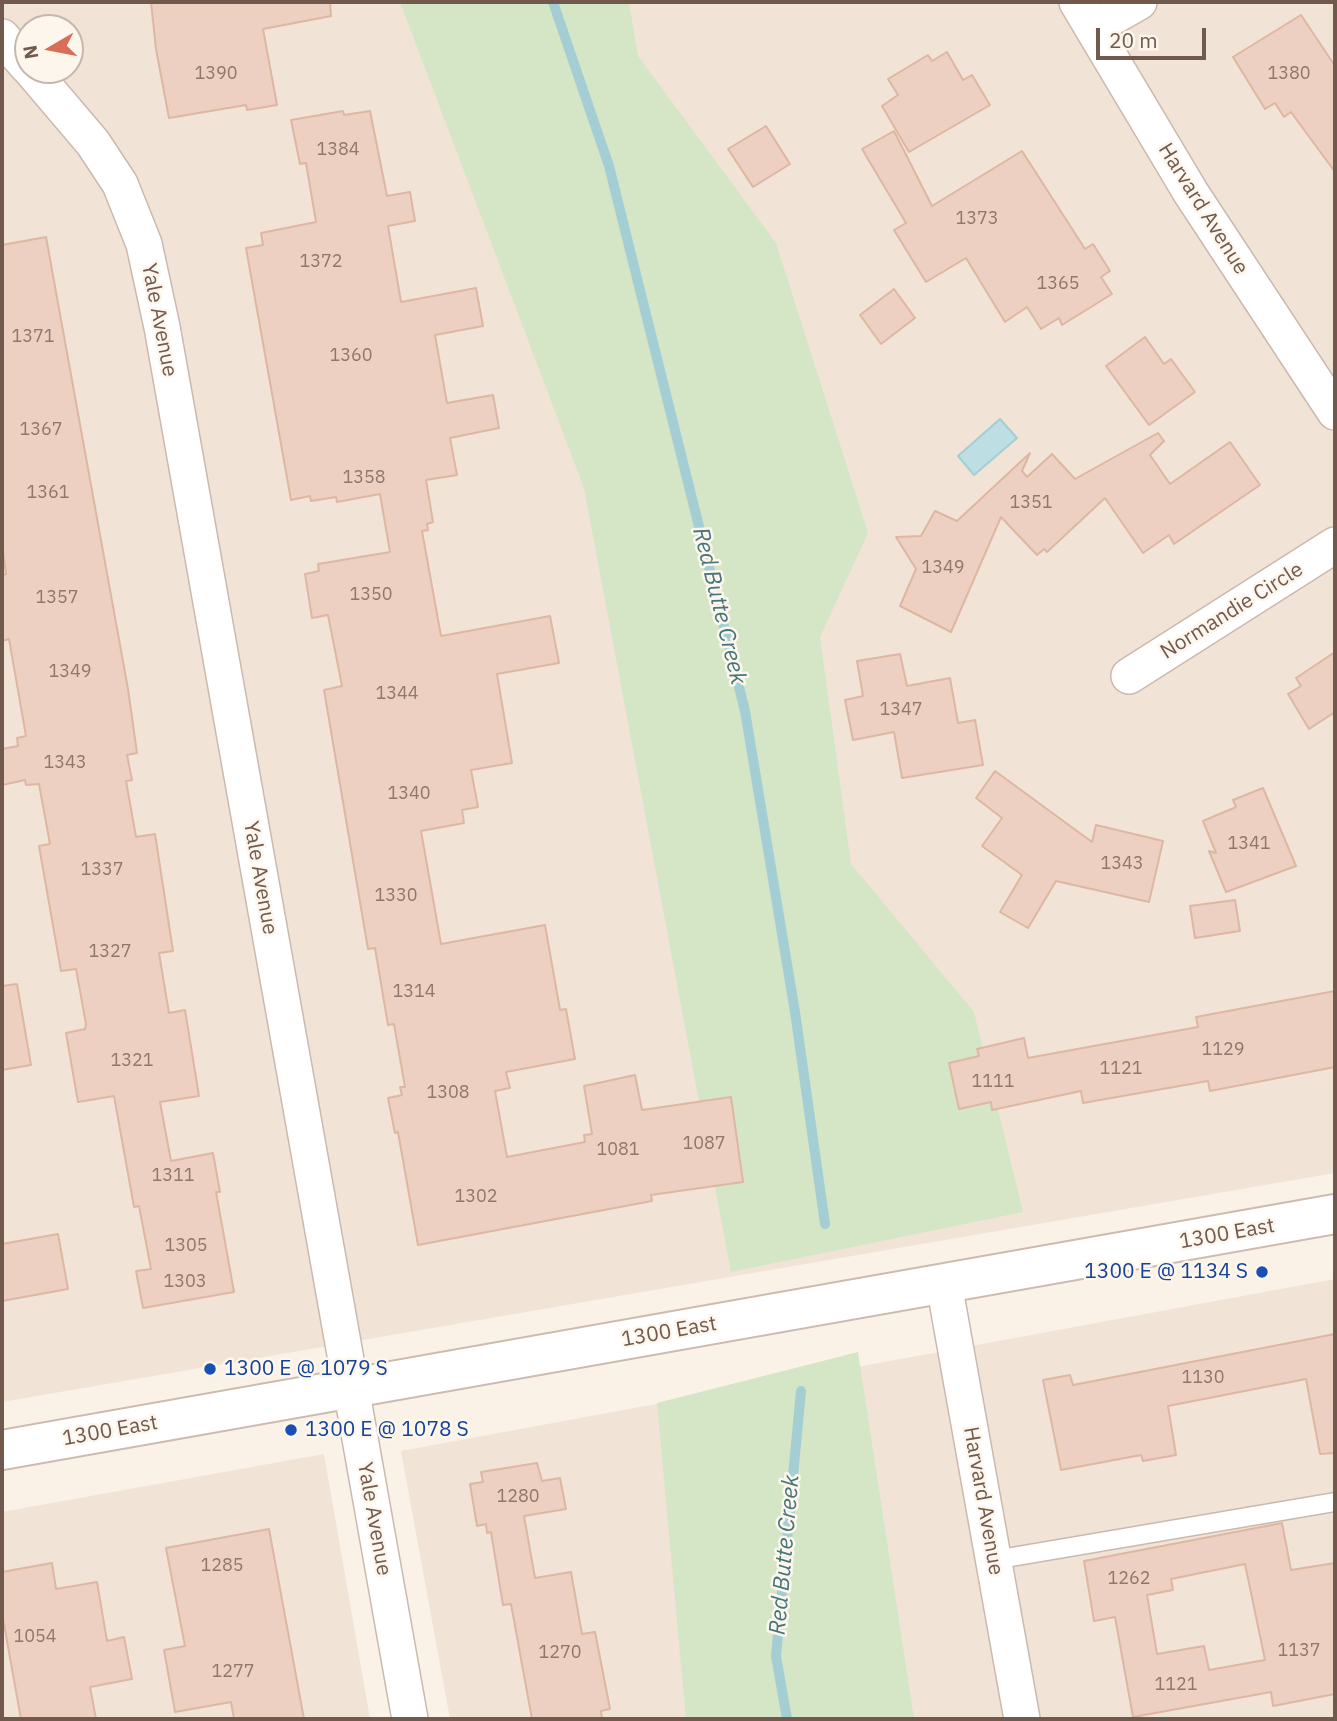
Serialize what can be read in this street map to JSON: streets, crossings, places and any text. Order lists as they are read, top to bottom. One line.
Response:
{"streets":{"main road":["1300 East"],"street":["Harvard Avenue","Yale Avenue","Normandie Circle"]},"crossings":[["Harvard Avenue","1300 East"],["Yale Avenue","1300 East"]],"water":["Red Butte Creek"],"places":["1300 E @ 1134 S","1300 E @ 1079 S","1300 E @ 1078 S"],"house_numbers":["1390","1380","1384","1373","1372","1365","1371","1360","1367","1358","1361","1351","1349","1350","1357","1349","1344","1347","1343","1340","1341","1343","1337","1330","1327","1314","1129","1321","1121","1111","1308","1087","1081","1311","1302","1305","1303","1130","1280","1285","1262","1054","1137","1270","1277","1121"],"scale_bar":"20 m","north":"left"}
